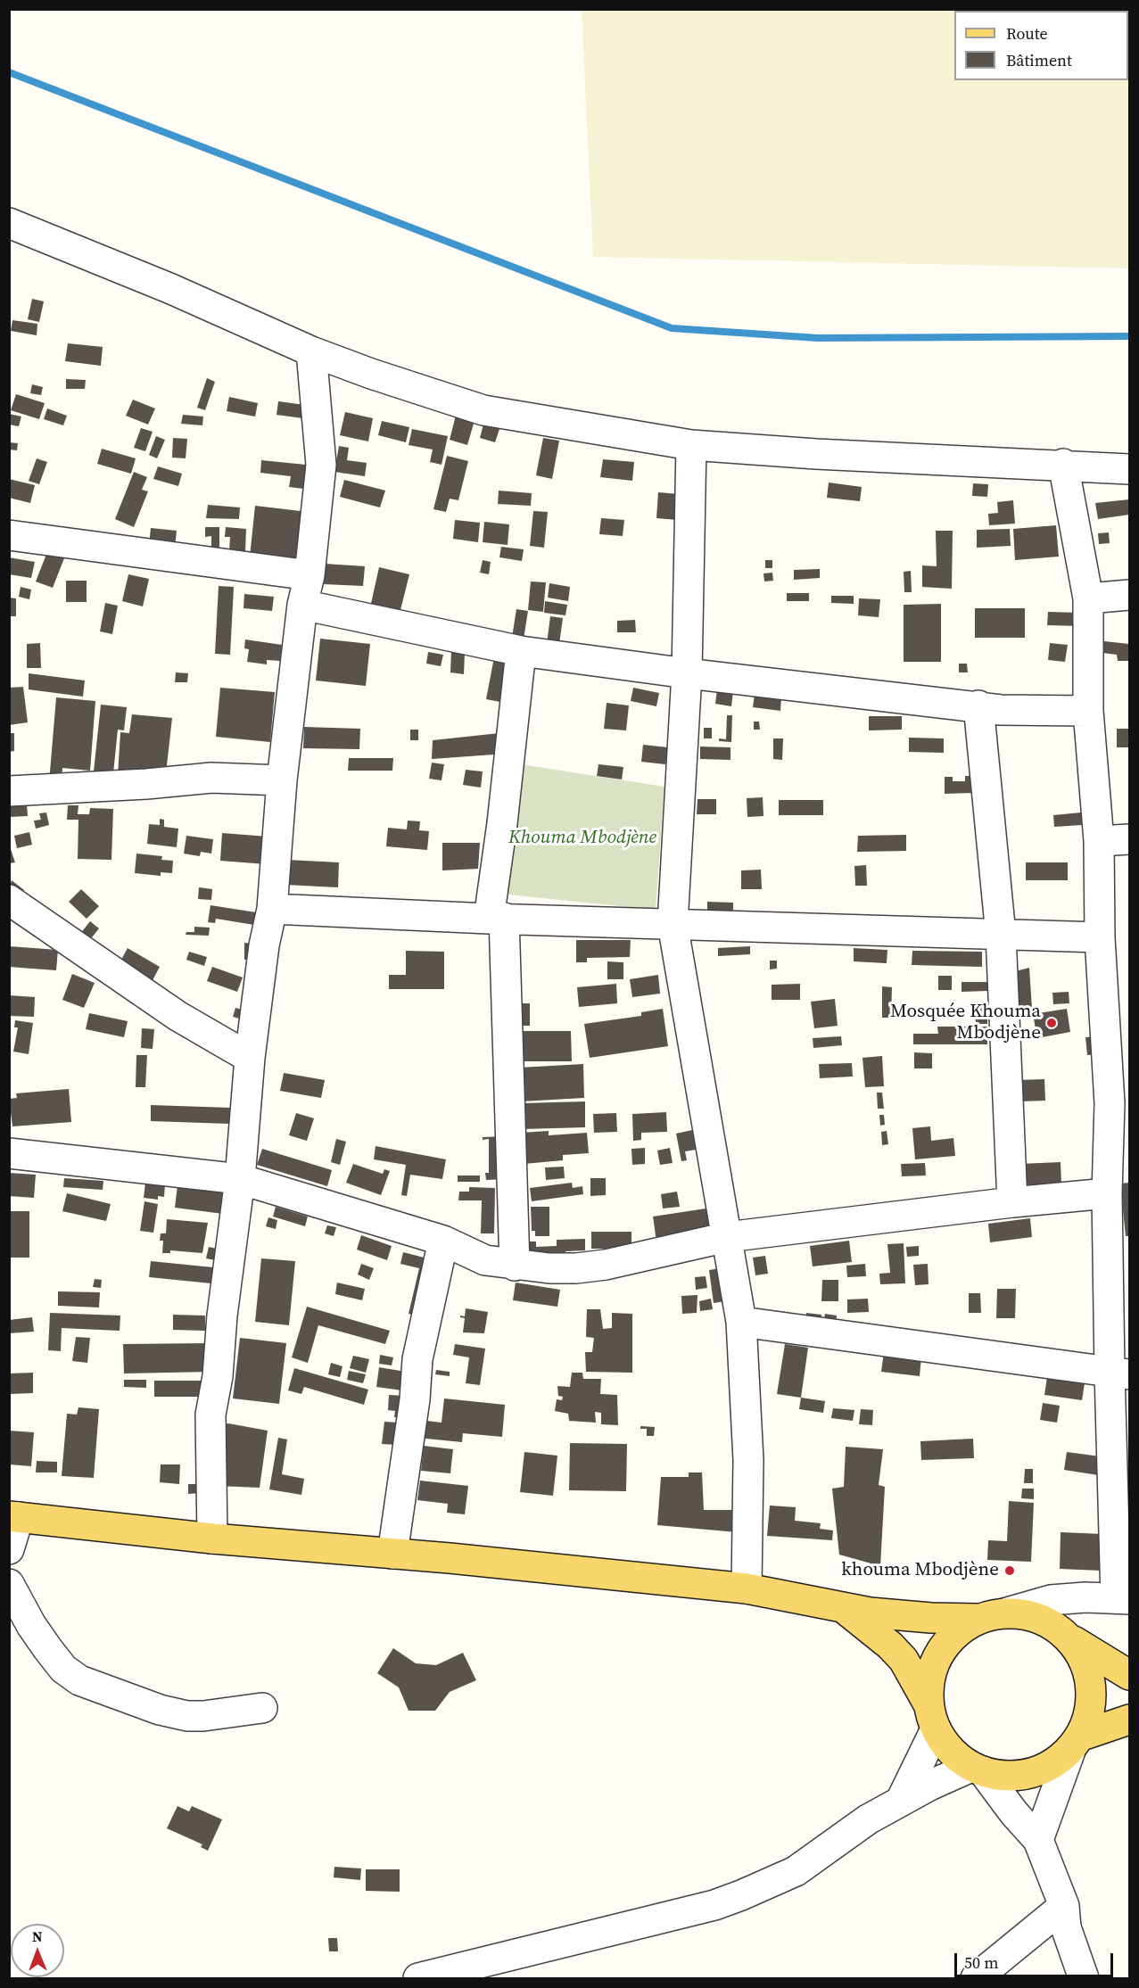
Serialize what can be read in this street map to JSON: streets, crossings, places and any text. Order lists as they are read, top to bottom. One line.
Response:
{"parks":["Khouma Mbodjène"],"places":["Mosquée Khouma Mbodjène","khouma Mbodjène"],"legend":["Route","Bâtiment"],"scale_bar":"50 m","north":"top"}
